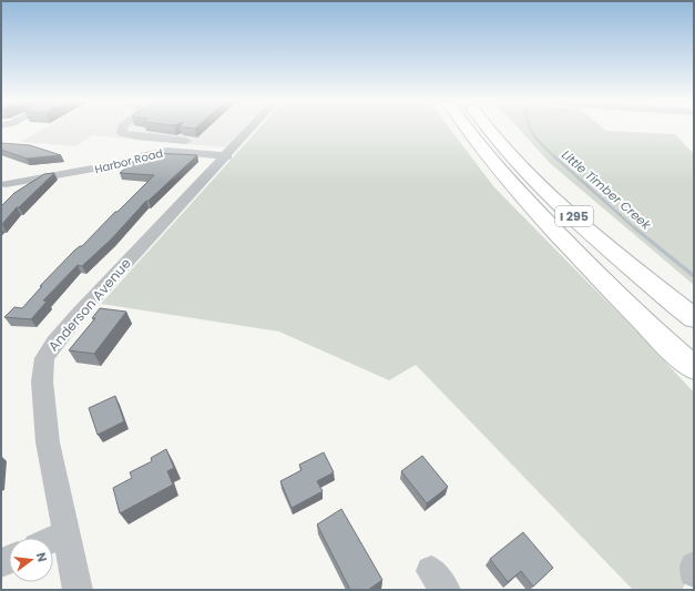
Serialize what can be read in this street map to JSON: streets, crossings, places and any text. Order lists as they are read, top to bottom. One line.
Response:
{"streets":{"highway":["I 295"],"street":["Harbor Road","Anderson Avenue"]},"crossings":[["Harbor Road","Anderson Avenue"]],"water":["Little Timber Creek"],"north":"right"}
